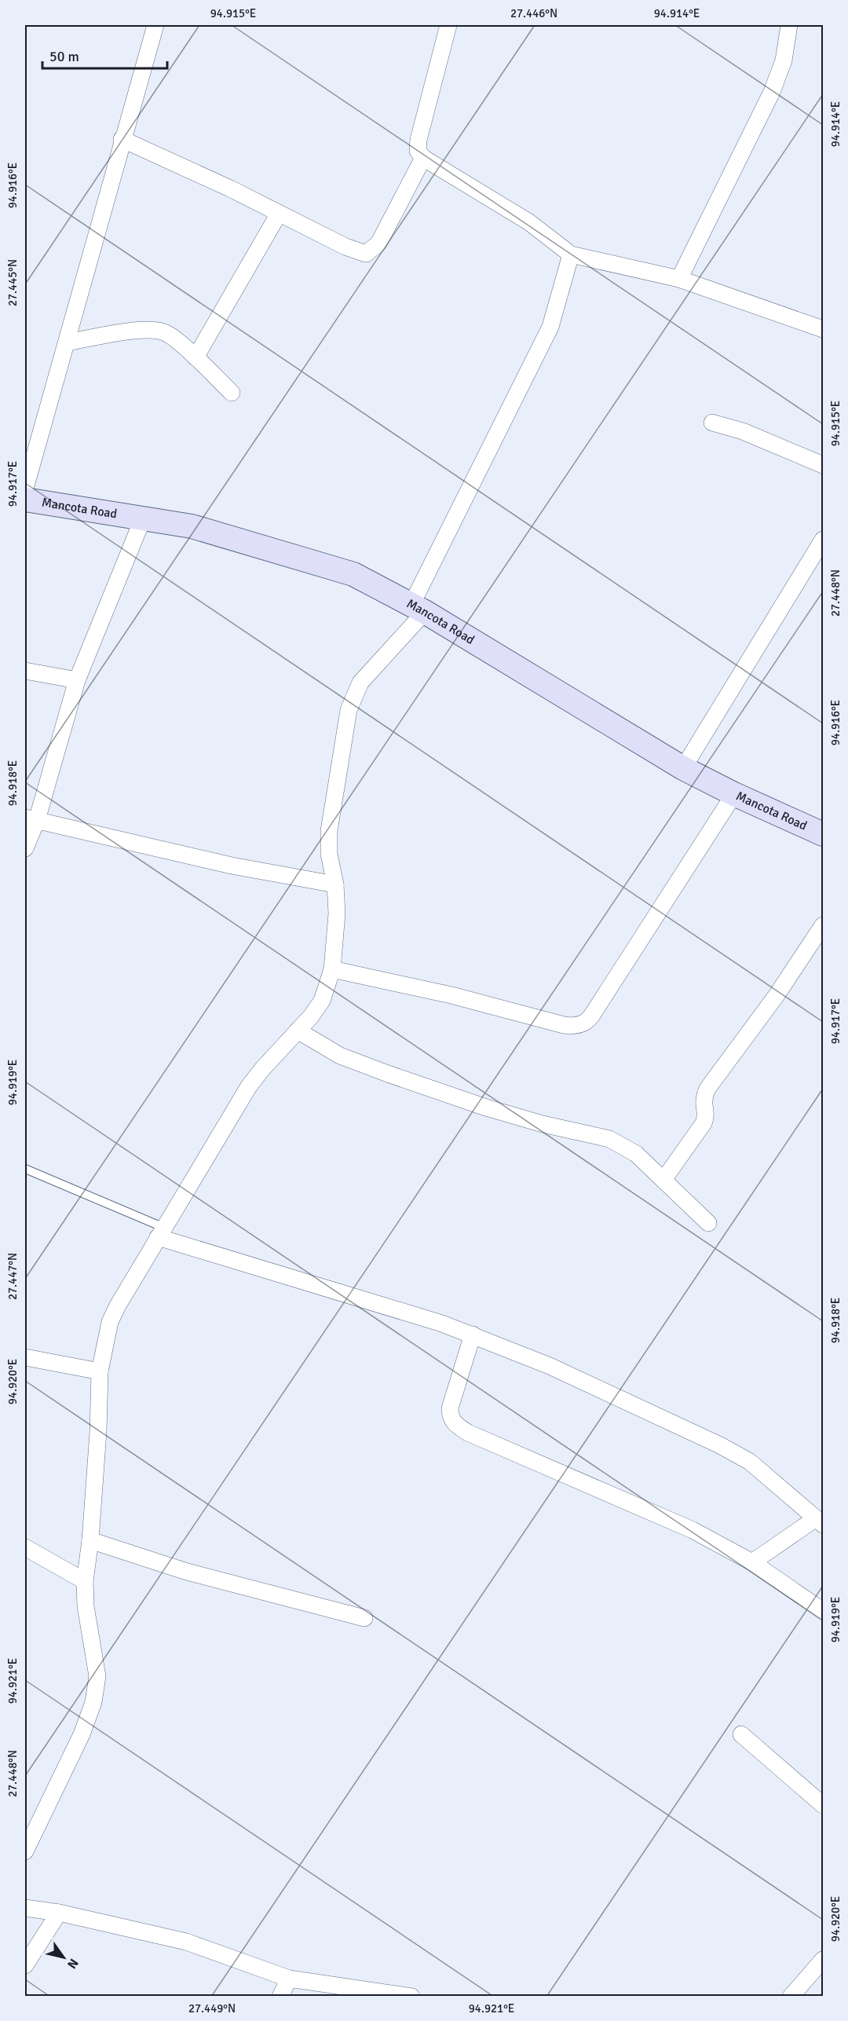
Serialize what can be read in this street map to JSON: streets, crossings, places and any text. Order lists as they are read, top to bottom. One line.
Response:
{"streets":{"main road":["Mancota Road"]},"scale_bar":"50 m","north":"bottom right","coordinates":["94.915°E","27.446°N","94.914°E","94.916°E","27.445°N","94.917°E","27.448°N","94.918°E","94.919°E","27.447°N","94.920°E","94.921°E","27.449°N"]}
